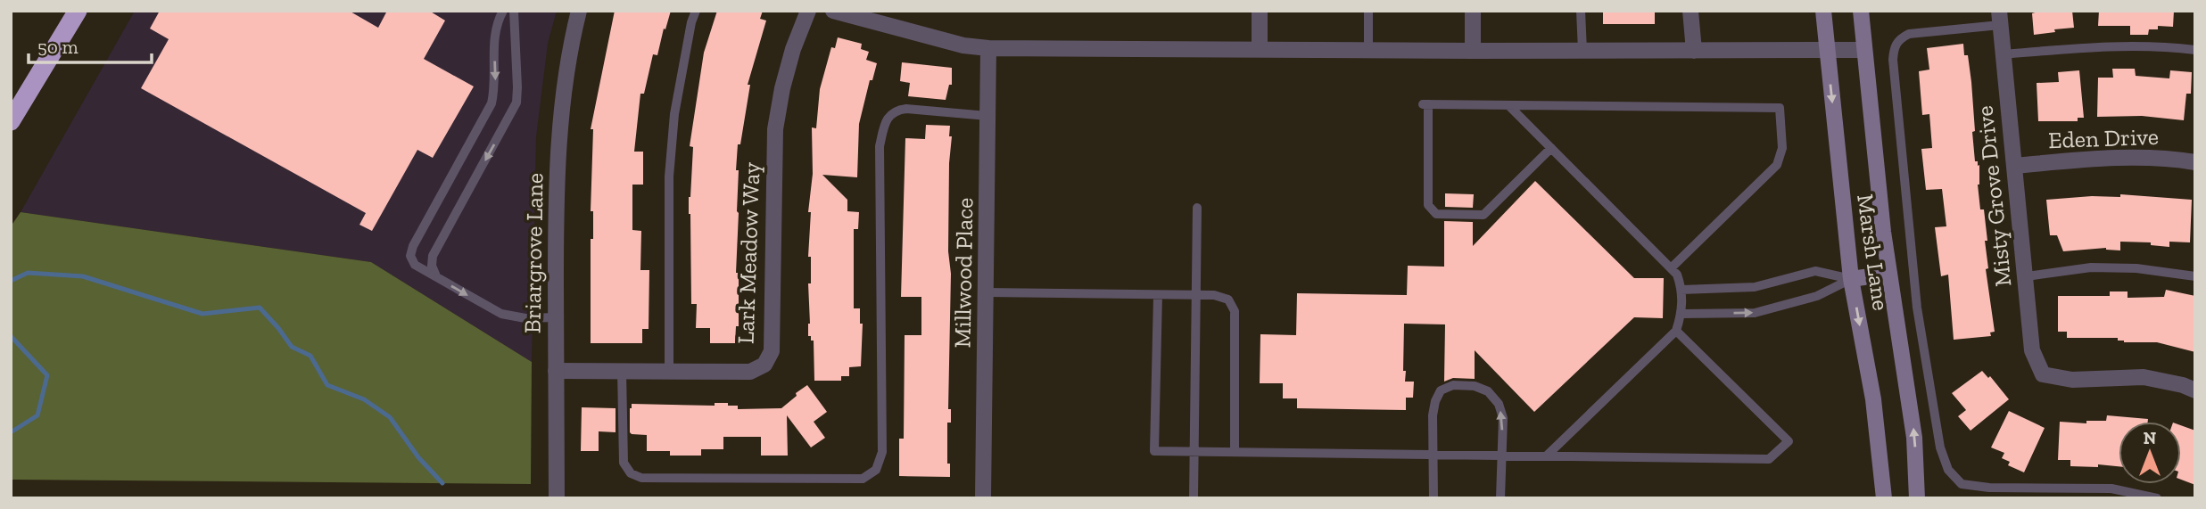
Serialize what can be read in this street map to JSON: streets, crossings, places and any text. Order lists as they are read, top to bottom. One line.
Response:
{"streets":{"main road":["Marsh Lane"],"street":["Eden Drive","Misty Grove Drive","Briargrove Lane","Lark Meadow Way","Millwood Place"]},"crossings":[["Eden Drive","Misty Grove Drive"],["Briargrove Lane","Lark Meadow Way"]],"scale_bar":"50 m","north":"top"}
